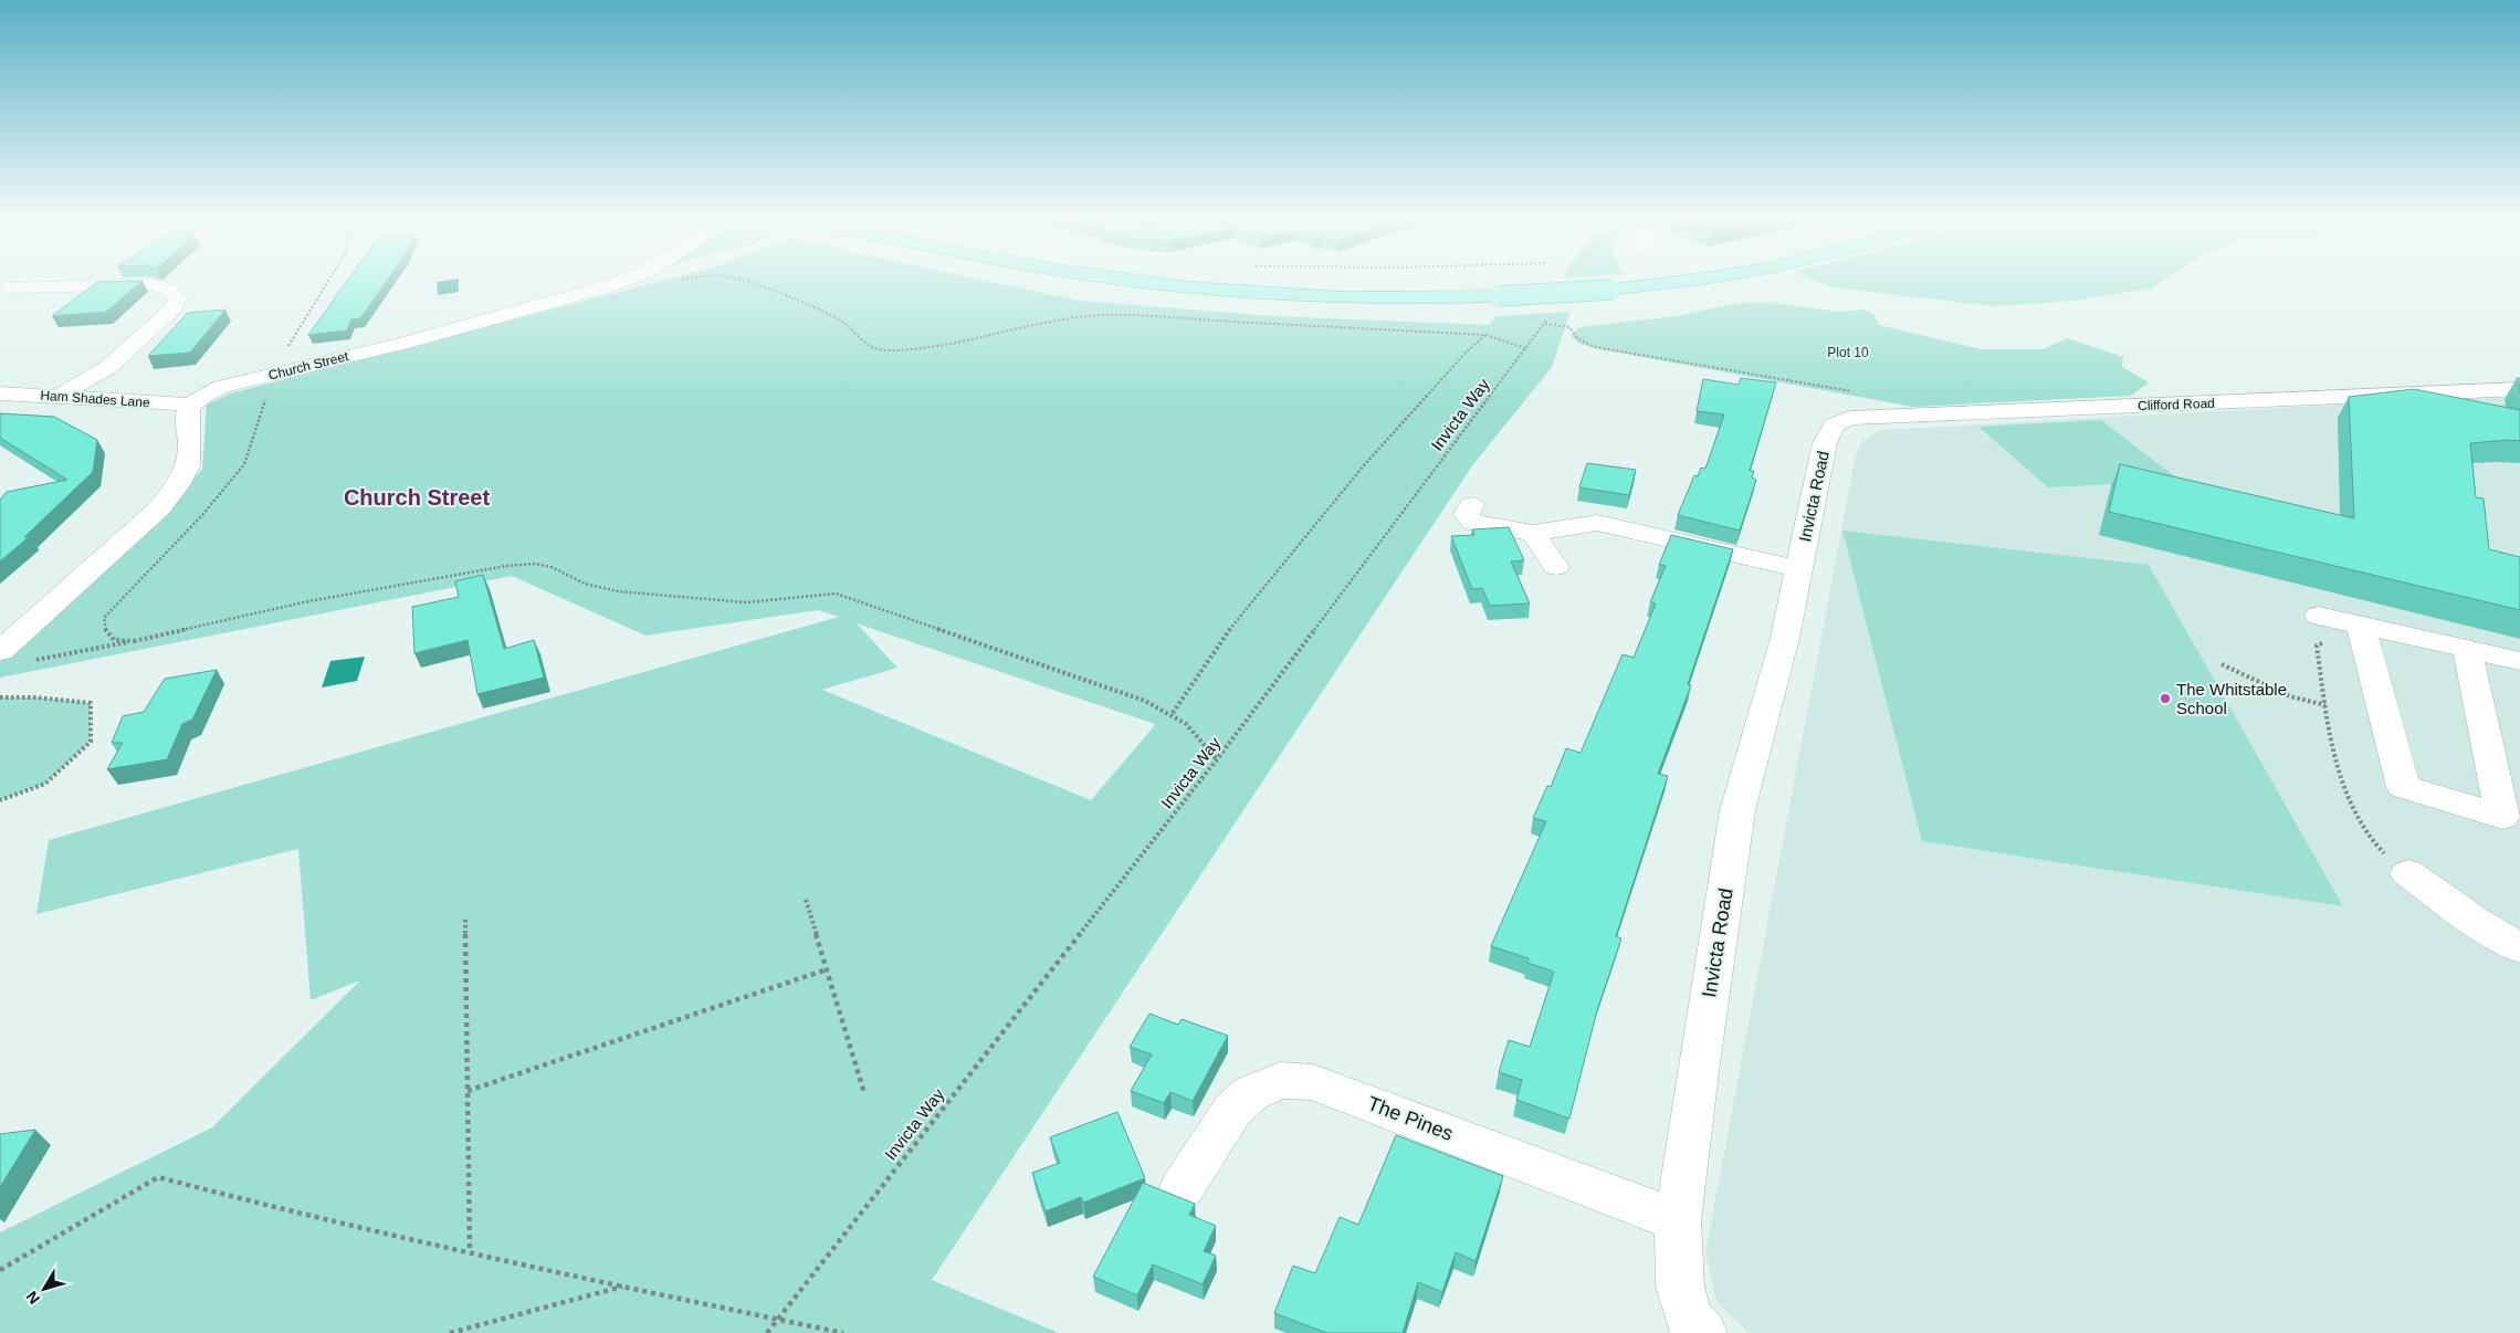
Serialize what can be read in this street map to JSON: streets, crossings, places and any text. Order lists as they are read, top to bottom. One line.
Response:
{"streets":{"street":["Church Street","Ham Shades Lane","Clifford Road","Invicta Road","The Pines"],"path":["Invicta Way"]},"crossings":[["Church Street","Ham Shades Lane"],["Clifford Road","Invicta Road"],["Invicta Road","The Pines"]],"districts":["Church Street"],"parks":["Plot 10"],"places":["The Whitstable School"],"north":"bottom left"}
